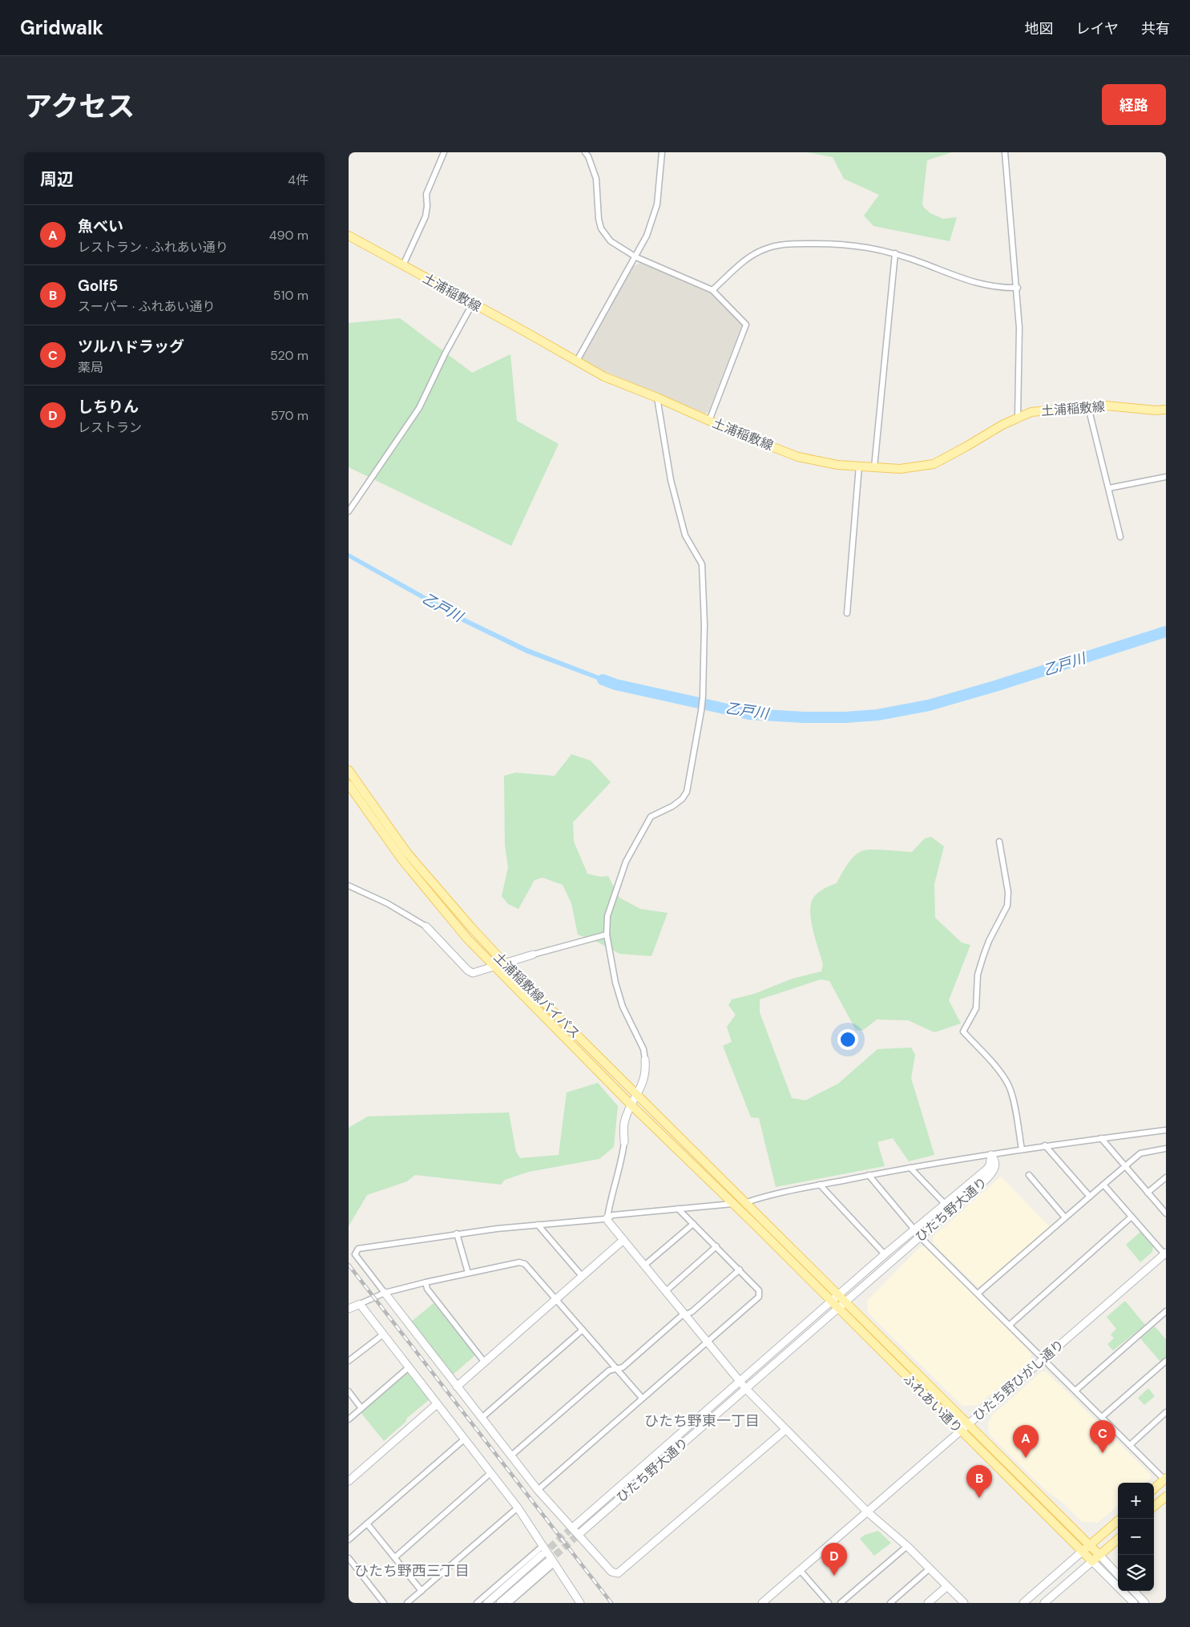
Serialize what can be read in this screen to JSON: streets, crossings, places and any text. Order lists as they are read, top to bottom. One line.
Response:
{"streets":{"main road":["土浦稲敷線","土浦稲敷線バイパス","ふれあい通り"],"street":["ひたち野大通り","ひたち野ひがし通り"]},"crossings":[["土浦稲敷線バイパス","ふれあい通り"],["ひたち野大通り","ふれあい通り"],["ひたち野ひがし通り","ふれあい通り"]],"districts":["ひたち野東一丁目","ひたち野西三丁目"],"water":["乙戸川"],"page":{"header":"Gridwalk","nav":["地図","レイヤ","共有"],"title":"アクセス","buttons":"経路","heading":["周辺","4件"],"list":[{"mark":"A","name":"魚べい","note":"レストラン · ふれあい通り","value":"490 m"},{"mark":"B","name":"Golf5","note":"スーパー · ふれあい通り","value":"510 m"},{"mark":"C","name":"ツルハドラッグ","note":"薬局","value":"520 m"},{"mark":"D","name":"しちりん","note":"レストラン","value":"570 m"}],"pins":["C","A","B","D"],"map_buttons":["+","−"]}}
